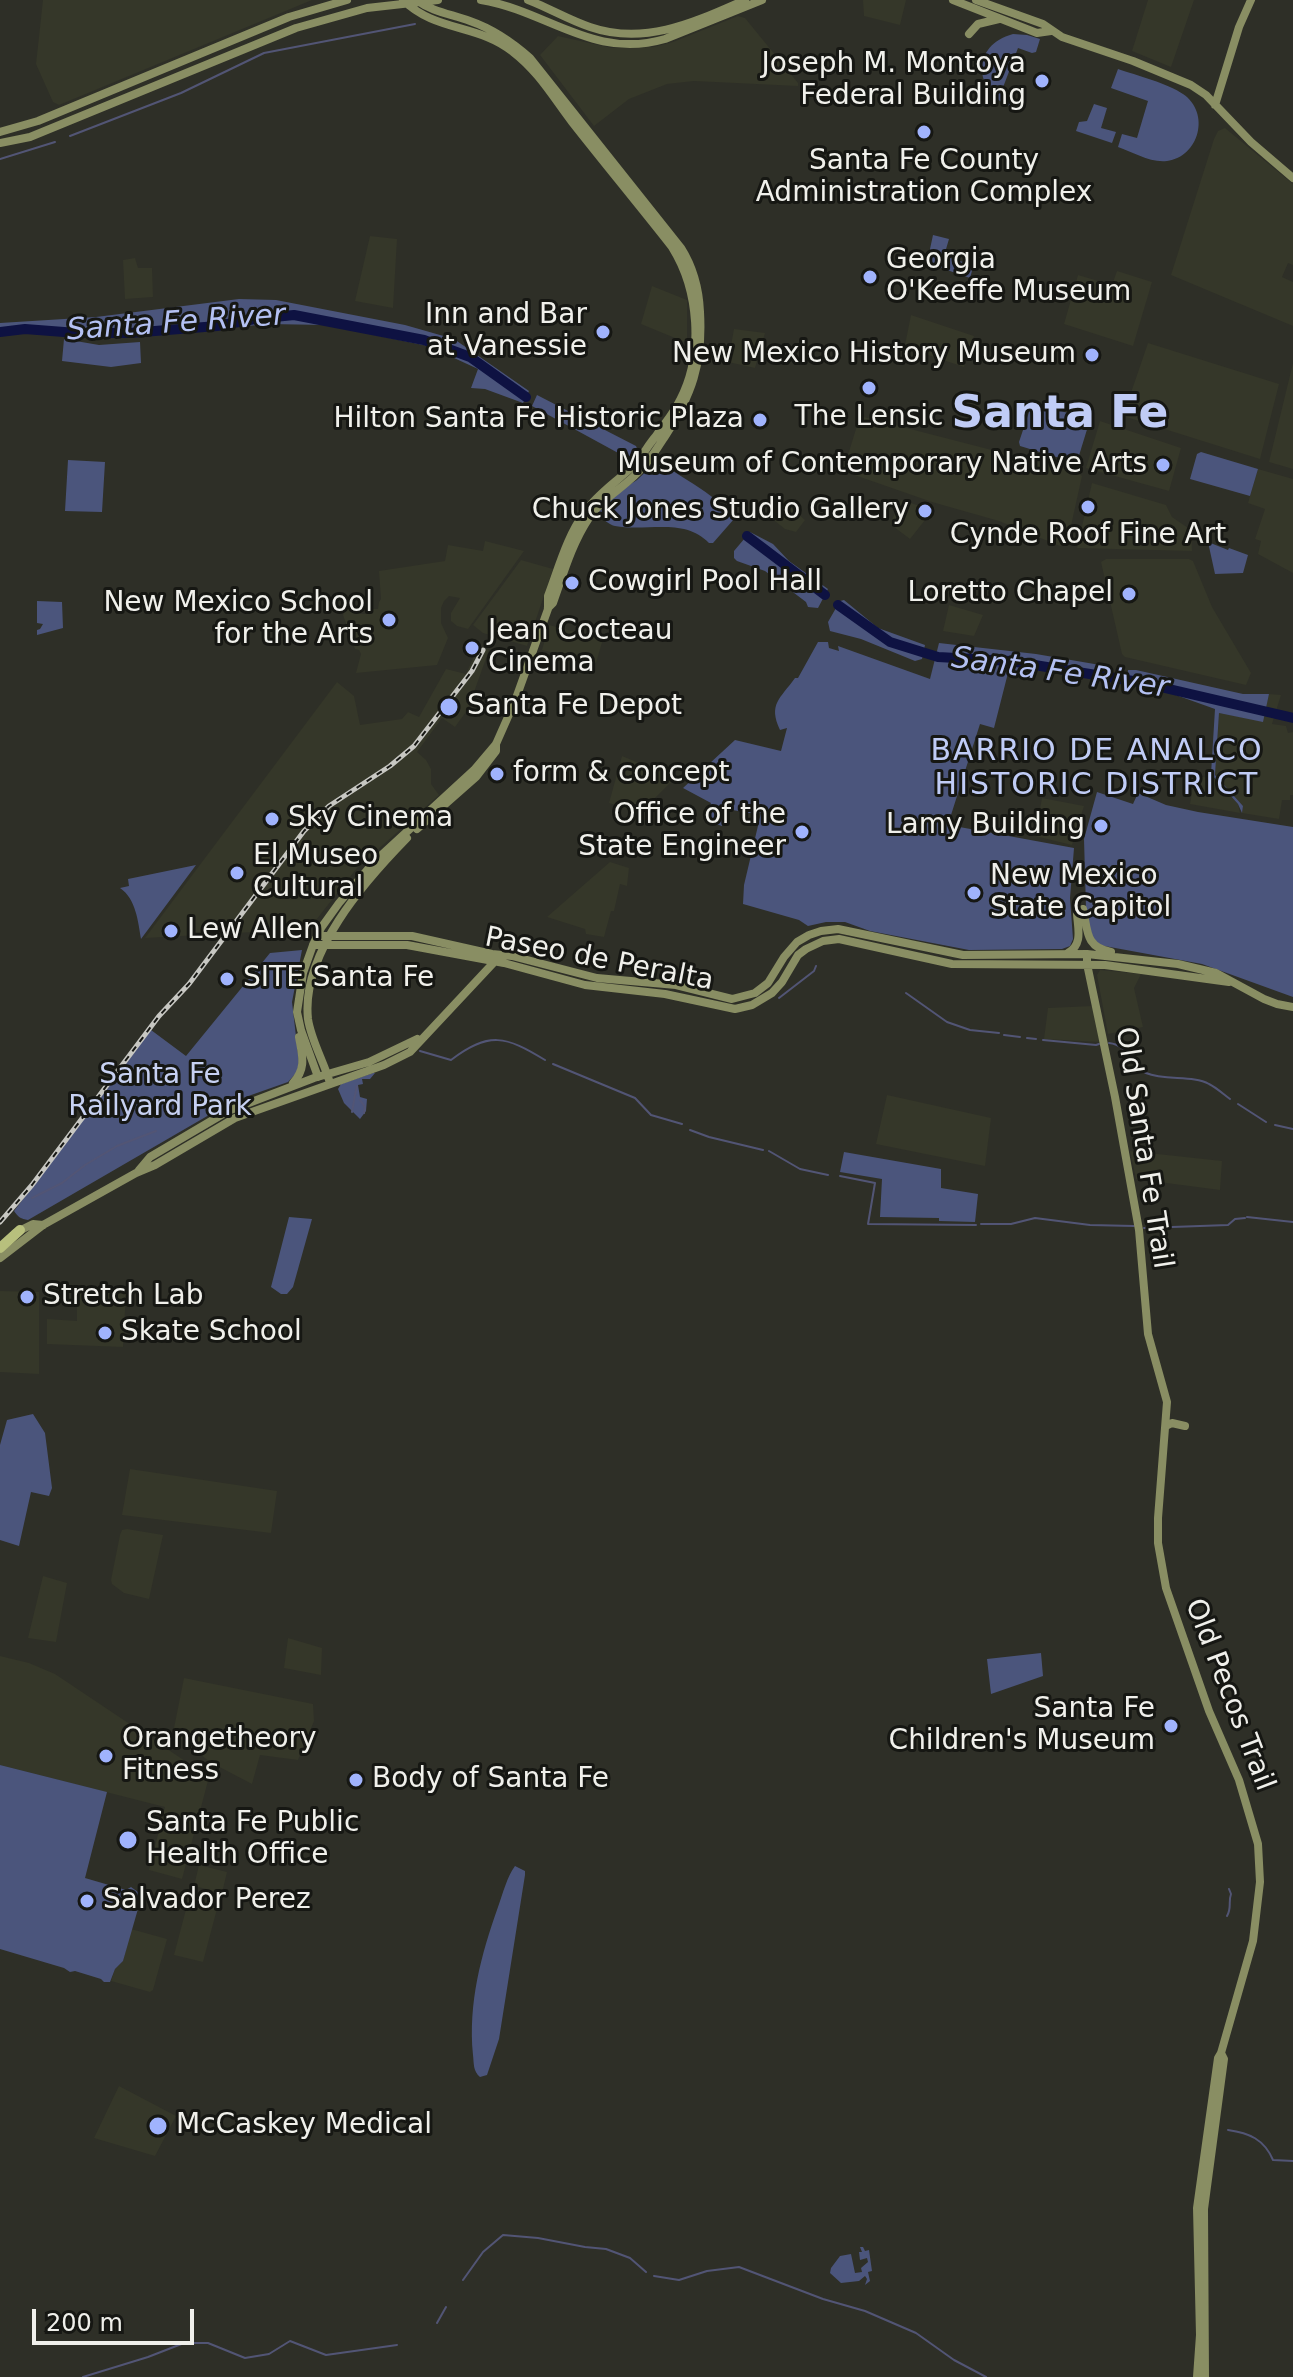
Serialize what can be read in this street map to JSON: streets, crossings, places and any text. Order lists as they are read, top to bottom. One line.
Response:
{"streets":{"main road":["Paseo de Peralta","Old Santa Fe Trail","Old Pecos Trail"]},"crossings":[["Paseo de Peralta","Old Santa Fe Trail"],["Old Santa Fe Trail","Old Pecos Trail"]],"districts":["Santa Fe","BARRIO DE ANALCO HISTORIC DISTRICT"],"water":["Santa Fe River"],"parks":["Santa Fe Railyard Park"],"places":["Joseph M. Montoya Federal Building","Santa Fe County Administration Complex","Georgia O'Keeffe Museum","Inn and Bar at Vanessie","New Mexico History Museum","The Lensic","Hilton Santa Fe Historic Plaza","Museum of Contemporary Native Arts","Cynde Roof Fine Art","Chuck Jones Studio Gallery","Cowgirl Pool Hall","Loretto Chapel","New Mexico School for the Arts","Jean Cocteau Cinema","Santa Fe Depot","form & concept","Sky Cinema","Lamy Building","Office of the State Engineer","El Museo Cultural","New Mexico State Capitol","Lew Allen","SITE Santa Fe","Stretch Lab","Skate School","Santa Fe Children's Museum","Orangetheory Fitness","Body of Santa Fe","Santa Fe Public Health Office","Salvador Perez","McCaskey Medical"],"scale_bar":"200 m"}
